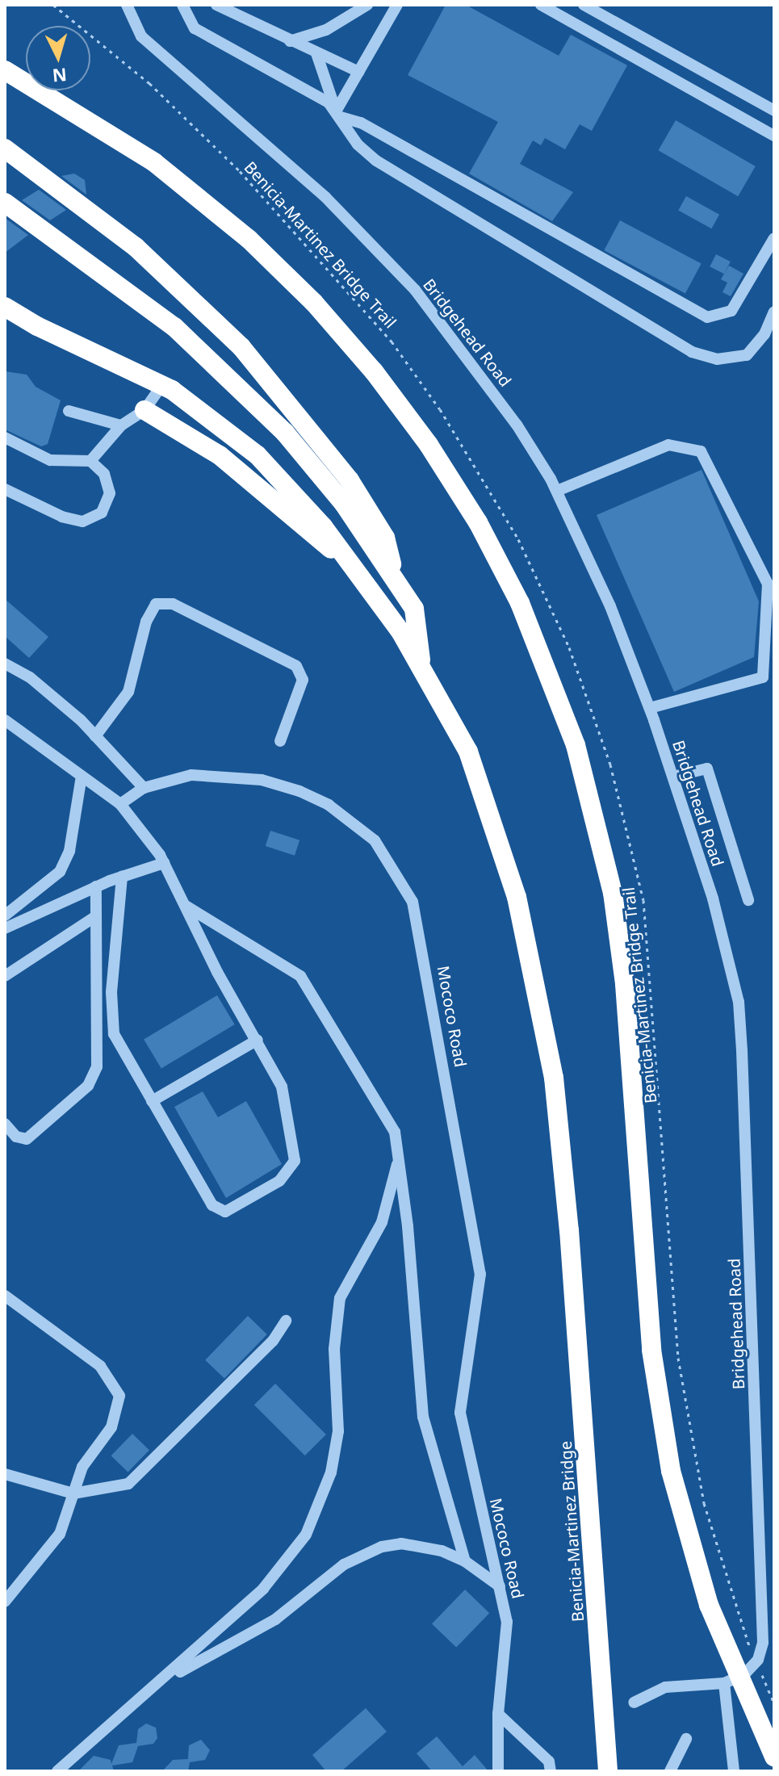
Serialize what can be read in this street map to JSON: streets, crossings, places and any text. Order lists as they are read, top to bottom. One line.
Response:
{"streets":{"highway":["Benicia-Martinez Bridge"],"street":["Bridgehead Road","Mococo Road"],"path":["Benicia-Martinez Bridge Trail"]},"north":"bottom"}
